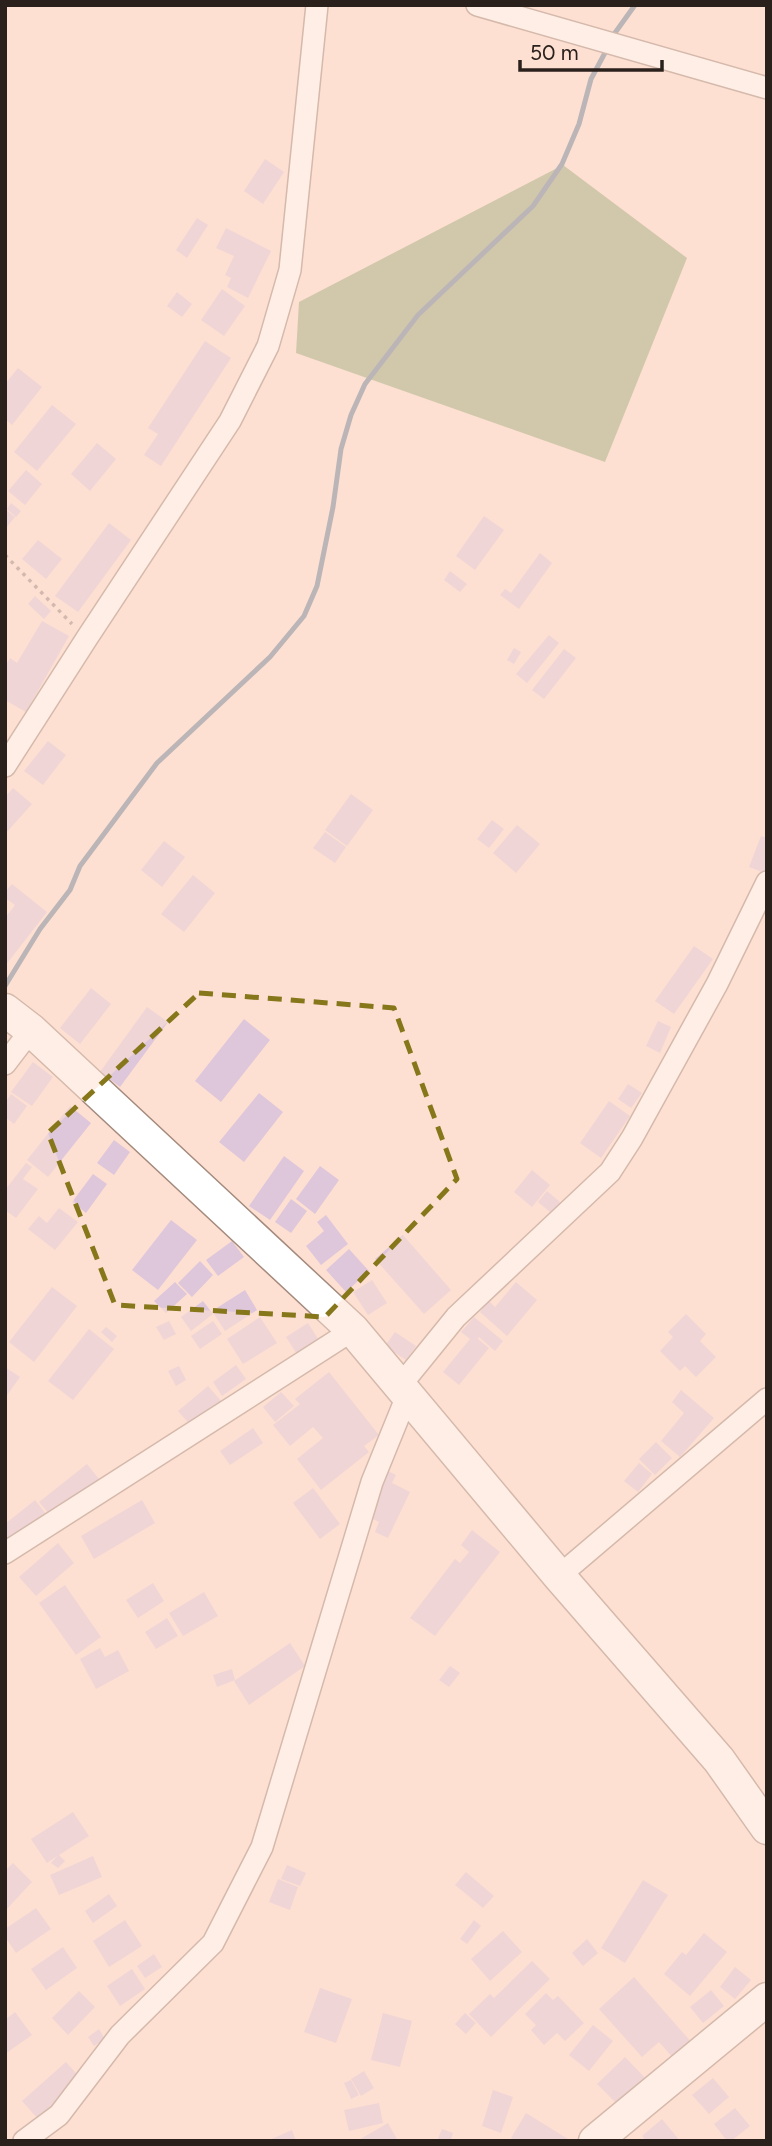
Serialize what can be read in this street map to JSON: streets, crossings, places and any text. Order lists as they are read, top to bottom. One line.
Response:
{"scale_bar":"50 m"}
